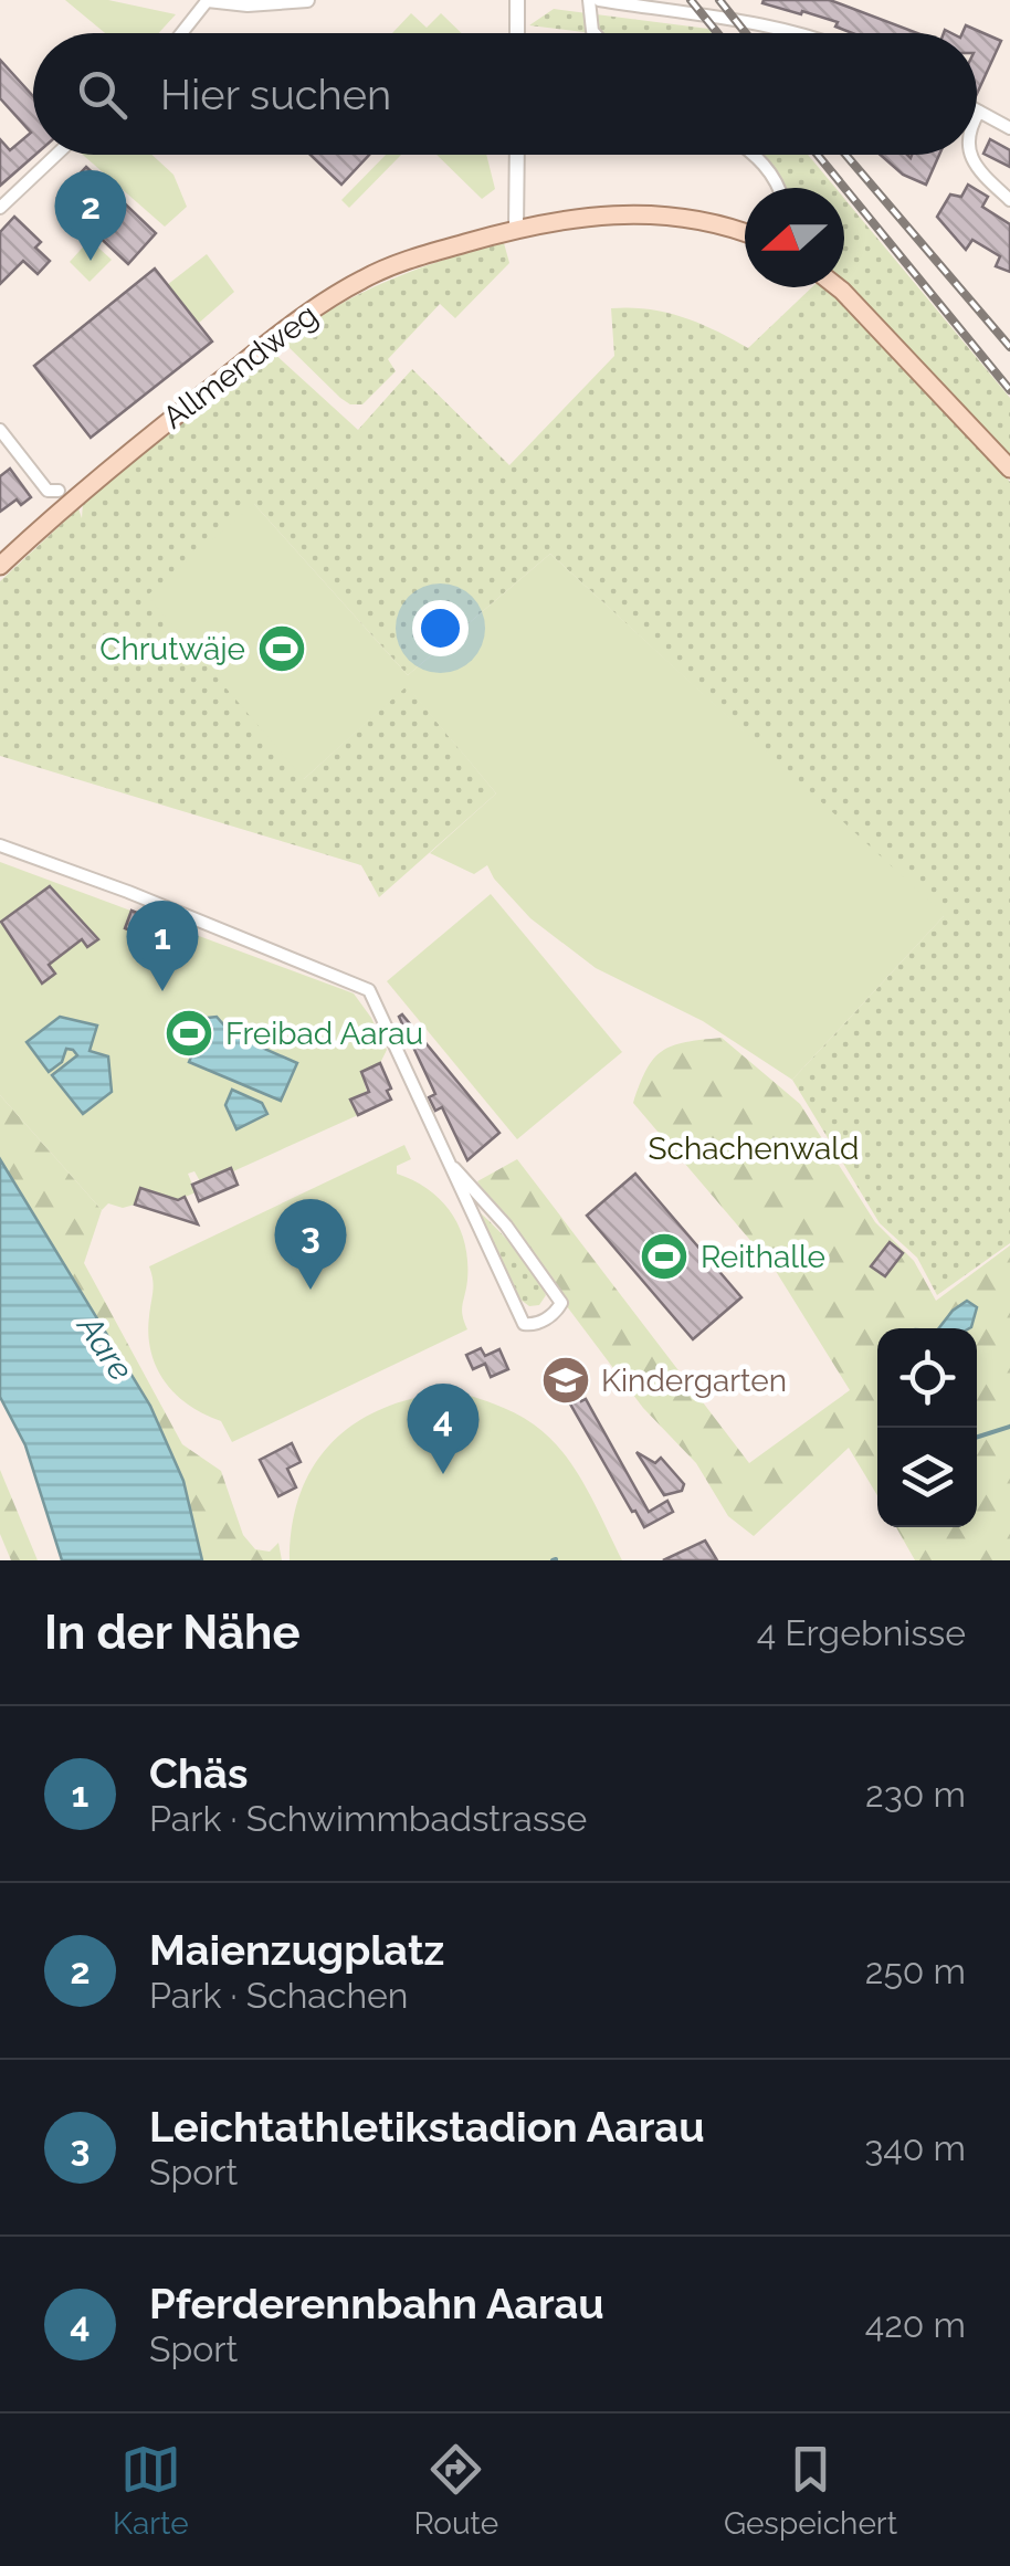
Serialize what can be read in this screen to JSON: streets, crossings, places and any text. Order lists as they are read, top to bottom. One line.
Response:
{"streets":{"main road":["Allmendweg"]},"water":["Aare"],"parks":["Schachenwald"],"places":{"sports":["Chrutwäje","Freibad Aarau","Reithalle"],"school or university":["Kindergarten"]},"north":"left","page":{"search":"Hier suchen","pins":["2","1","3","4"],"heading":["In der Nähe","4 Ergebnisse"],"list":[{"mark":"1","name":"Chäs","note":"Park · Schwimmbadstrasse","value":"230 m"},{"mark":"2","name":"Maienzugplatz","note":"Park · Schachen","value":"250 m"},{"mark":"3","name":"Leichtathletikstadion Aarau","note":"Sport","value":"340 m"},{"mark":"4","name":"Pferderennbahn Aarau","note":"Sport","value":"420 m"}],"nav":["Karte","Route","Gespeichert"]}}
